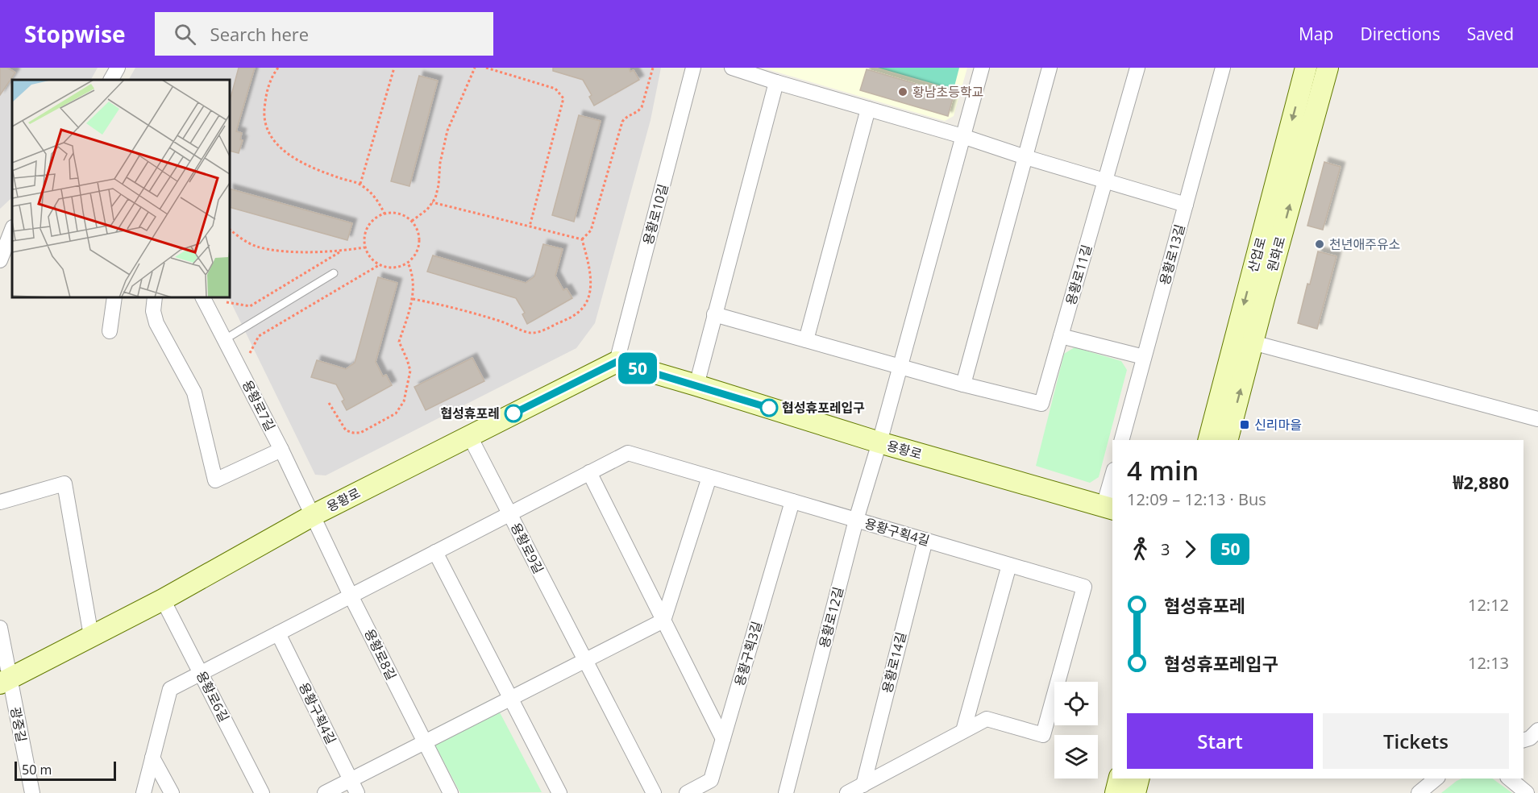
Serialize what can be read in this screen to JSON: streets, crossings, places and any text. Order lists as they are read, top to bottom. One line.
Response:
{"streets":{"street":["용황로10길","원화로","용황로13길","산업로","용황로11길","용황로7길","용황로","용황구획4길","용황로9길","용황로12길","용황구획3길","용황로8길","용황로14길","용황로6길","광중길"]},"crossings":[["용황로10길","용황로"],["용황로7길","용황로"],["용황로7길","용황로8길"],["용황로","용황로9길"],["용황로","용황로12길"],["용황로","용황로8길"],["용황로","용황로6길"],["용황로","광중길"],["용황구획4길","용황로9길"],["용황구획4길","용황로12길"],["용황구획4길","용황구획3길"],["용황구획4길","용황로8길"],["용황구획4길","용황로14길"],["용황구획4길","용황로6길"]],"one_way":["원화로","산업로"],"places":{"other":["황남초등학교","천년애주유소","협성휴포레입구","협성휴포레"],"transit":["신리마을"]},"lines":["bus line 50"],"scale_bar":"50 m","page":{"header":"Stopwise","search":"Search here","nav":["Map","Directions","Saved"],"on_map":"50","heading":["4 min","12:09 – 12:13 · Bus","₩2,880"],"legs":["3","50"],"list":[{"name":"협성휴포레","value":"12:12"},{"name":"협성휴포레입구","value":"12:13"}],"buttons":["Start","Tickets"],"scale":"50 m"}}
